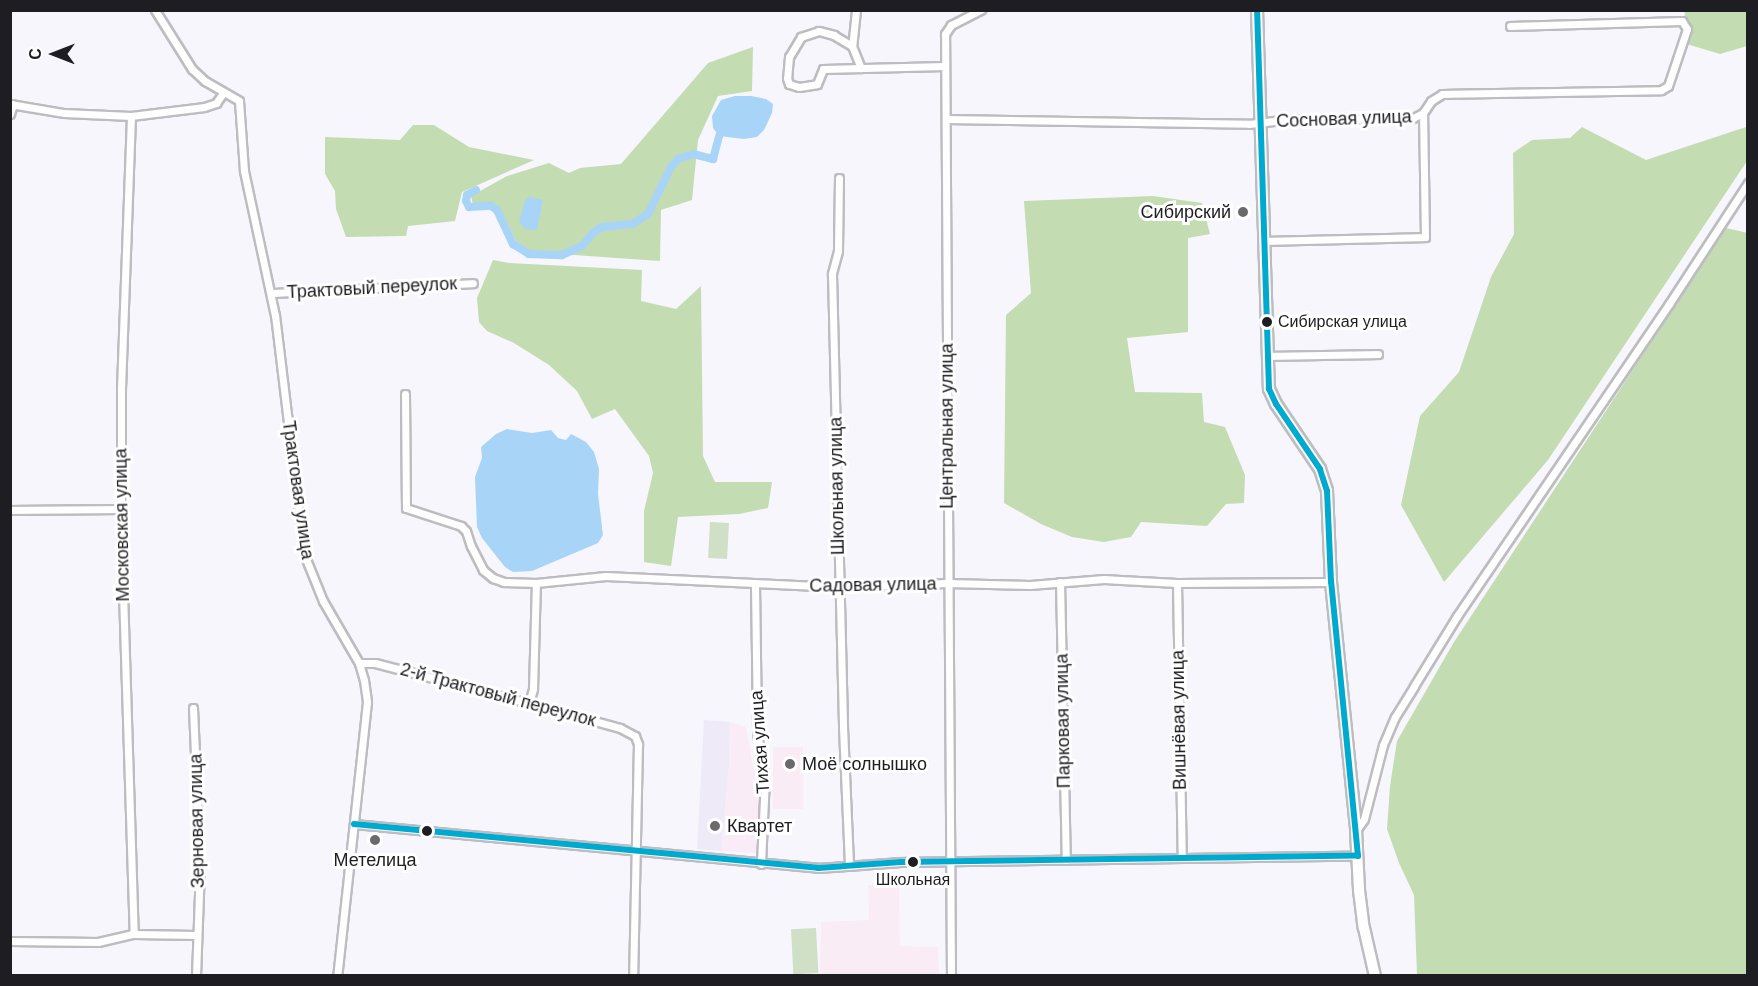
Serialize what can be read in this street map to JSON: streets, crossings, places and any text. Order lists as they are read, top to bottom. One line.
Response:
{"streets":{"street":["Сосновая улица","Трактовый переулок","Центральная улица","Школьная улица","Трактовая улица","Московская улица","Садовая улица","2-й Трактовый переулок","Вишнёвая улица","Парковая улица","Тихая улица","Зерновая улица"]},"crossings":[["Сосновая улица","Центральная улица"],["Трактовый переулок","Трактовая улица"],["Центральная улица","Садовая улица"],["Школьная улица","Садовая улица"],["Трактовая улица","2-й Трактовый переулок"],["Садовая улица","Вишнёвая улица"],["Садовая улица","Парковая улица"],["Садовая улица","Тихая улица"]],"places":["Сибирский","Сибирская улица","Моё солнышко","Квартет","Метелица","Школьная"],"north":"left"}
